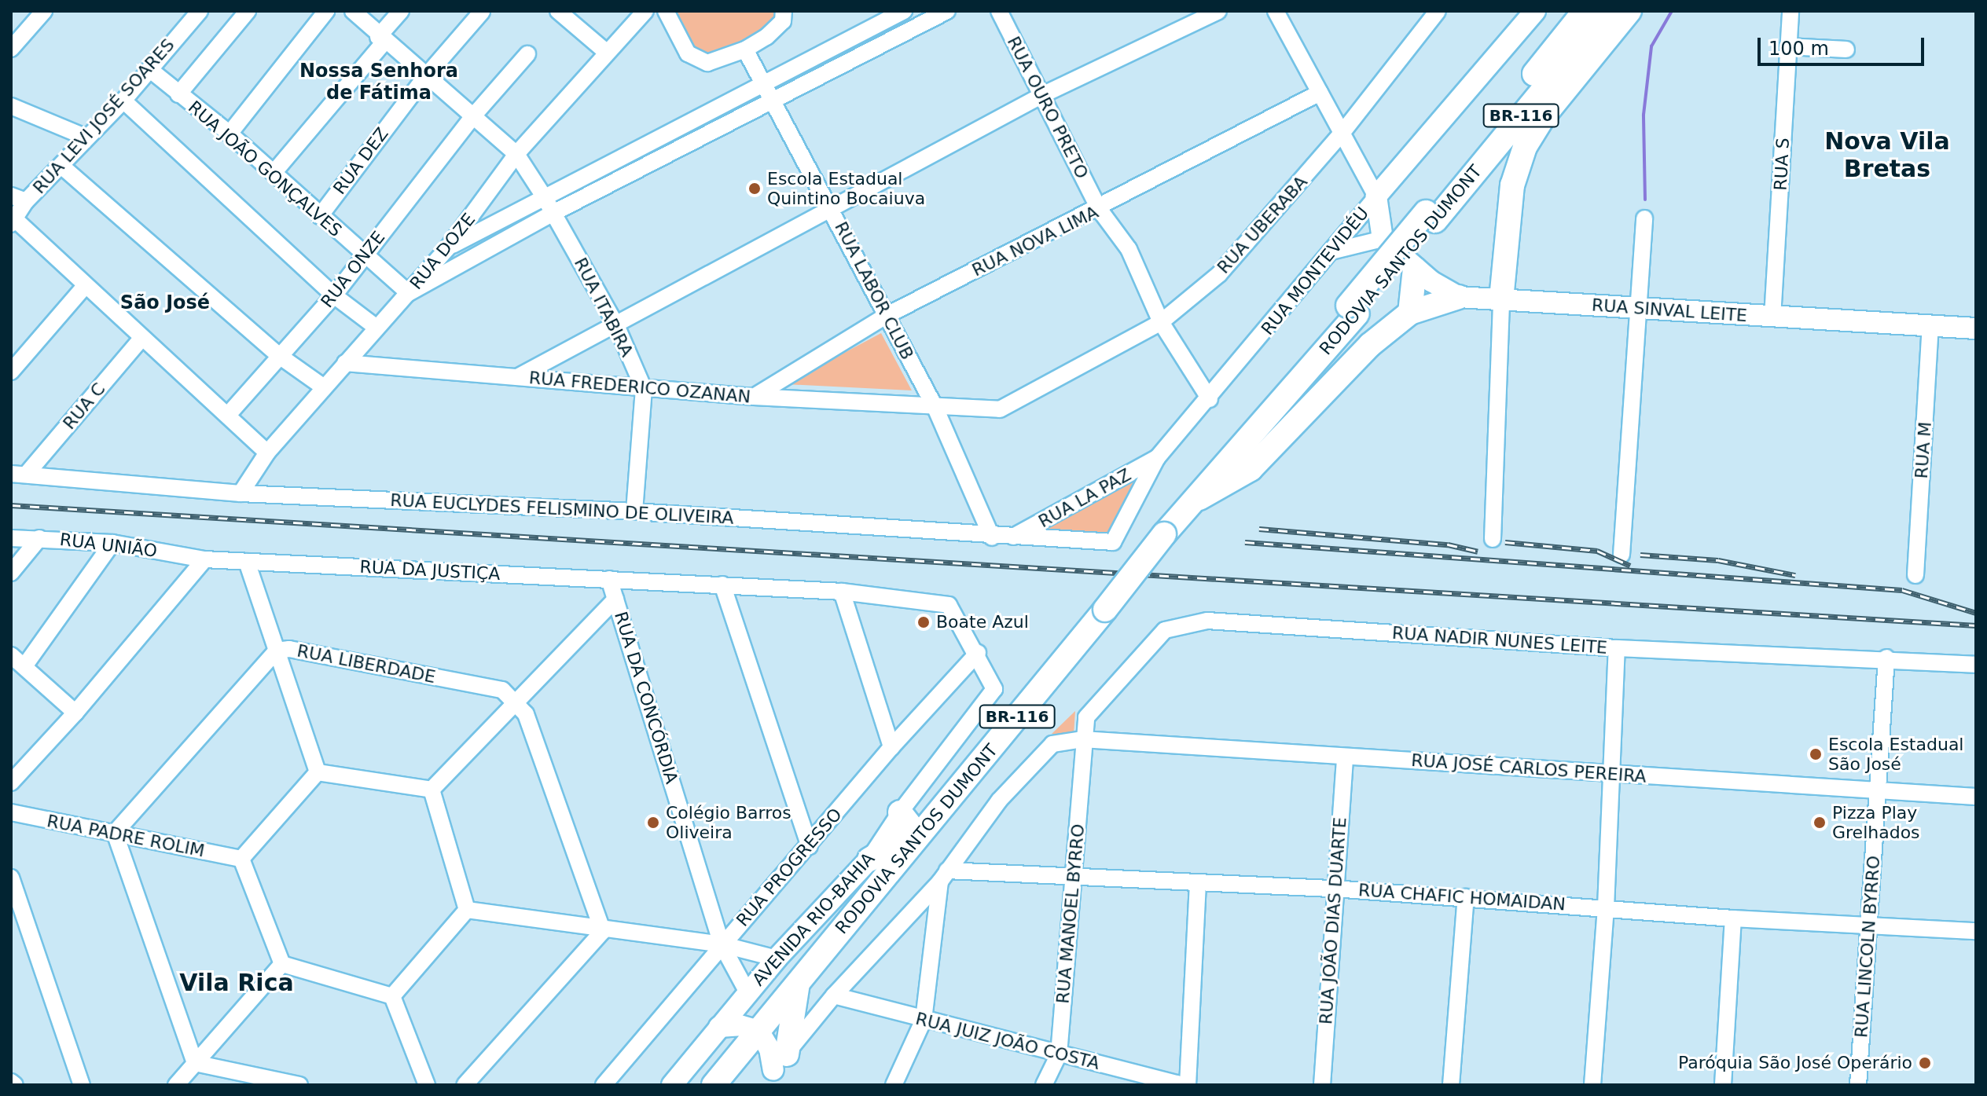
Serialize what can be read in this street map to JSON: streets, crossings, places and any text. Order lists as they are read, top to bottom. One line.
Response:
{"streets":{"highway":["BR-116","RODOVIA SANTOS DUMONT"],"main road":["RUA MONTEVIDÉU","RUA SINVAL LEITE","AVENIDA RIO-BAHIA"],"street":["RUA OURO PRETO","RUA LEVI JOSÉ SOARES","RUA DEZ","RUA S","RUA JOÃO GONÇALVES","RUA UBERABA","RUA NOVA LIMA","RUA DOZE","RUA ONZE","RUA LABOR CLUB","RUA ITABIRA","RUA FREDERICO OZANAN","RUA C","RUA M","RUA LA PAZ","RUA EUCLYDES FELISMINO DE OLIVEIRA","RUA UNIÃO","RUA DA JUSTIÇA","RUA NADIR NUNES LEITE","RUA LIBERDADE","RUA DA CONCÓRDIA","RUA JOSÉ CARLOS PEREIRA","RUA PADRE ROLIM","RUA PROGRESSO","RUA CHAFIC HOMAIDAN","RUA MANOEL BYRRO","RUA JOÃO DIAS DUARTE","RUA LINCOLN BYRRO","RUA JUIZ JOÃO COSTA"]},"crossings":[["RUA OURO PRETO","RUA UBERABA"],["RUA OURO PRETO","RUA NOVA LIMA"],["RUA OURO PRETO","RUA MONTEVIDÉU"],["RUA LEVI JOSÉ SOARES","RUA JOÃO GONÇALVES"],["RUA DEZ","RUA JOÃO GONÇALVES"],["RUA DEZ","RUA ITABIRA"],["RUA S","RUA SINVAL LEITE"],["RUA JOÃO GONÇALVES","RUA DOZE"],["RUA JOÃO GONÇALVES","RUA ONZE"],["RUA UBERABA","RUA LABOR CLUB"],["RUA UBERABA","RUA FREDERICO OZANAN"],["RUA NOVA LIMA","RUA LABOR CLUB"],["RUA NOVA LIMA","RUA FREDERICO OZANAN"],["RUA DOZE","RUA ITABIRA"],["RUA DOZE","RUA FREDERICO OZANAN"],["RUA DOZE","RUA EUCLYDES FELISMINO DE OLIVEIRA"],["RUA ONZE","RUA ITABIRA"],["RUA MONTEVIDÉU","RUA LA PAZ"],["RUA MONTEVIDÉU","RUA EUCLYDES FELISMINO DE OLIVEIRA"],["RUA LABOR CLUB","RUA FREDERICO OZANAN"],["RUA LABOR CLUB","RUA EUCLYDES FELISMINO DE OLIVEIRA"],["RUA ITABIRA","RUA FREDERICO OZANAN"],["RUA ITABIRA","RUA EUCLYDES FELISMINO DE OLIVEIRA"],["RUA SINVAL LEITE","RUA M"],["RUA C","RUA EUCLYDES FELISMINO DE OLIVEIRA"],["RUA LA PAZ","RUA EUCLYDES FELISMINO DE OLIVEIRA"],["RUA UNIÃO","RUA DA JUSTIÇA"],["RUA DA JUSTIÇA","RUA DA CONCÓRDIA"],["RUA DA JUSTIÇA","RUA PROGRESSO"],["RUA DA JUSTIÇA","AVENIDA RIO-BAHIA"],["RUA NADIR NUNES LEITE","RUA JOSÉ CARLOS PEREIRA"],["RUA NADIR NUNES LEITE","RUA MANOEL BYRRO"],["RUA NADIR NUNES LEITE","RUA LINCOLN BYRRO"],["RUA LIBERDADE","RUA PADRE ROLIM"],["RUA DA CONCÓRDIA","RUA PROGRESSO"],["RUA DA CONCÓRDIA","AVENIDA RIO-BAHIA"],["RUA JOSÉ CARLOS PEREIRA","RUA MANOEL BYRRO"],["RUA JOSÉ CARLOS PEREIRA","RUA JOÃO DIAS DUARTE"],["RUA JOSÉ CARLOS PEREIRA","RUA LINCOLN BYRRO"],["RUA PROGRESSO","AVENIDA RIO-BAHIA"],["RUA CHAFIC HOMAIDAN","RUA MANOEL BYRRO"],["RUA CHAFIC HOMAIDAN","RUA JOÃO DIAS DUARTE"],["RUA CHAFIC HOMAIDAN","RUA LINCOLN BYRRO"],["RUA MANOEL BYRRO","RUA JUIZ JOÃO COSTA"]],"districts":["Nossa Senhora de Fátima","Nova Vila Bretas","São José","Vila Rica"],"places":["Escola Estadual Quintino Bocaiuva","Boate Azul","Escola Estadual São José","Colégio Barros Oliveira","Pizza Play Grelhados","Paróquia São José Operário"],"scale_bar":"100 m"}
